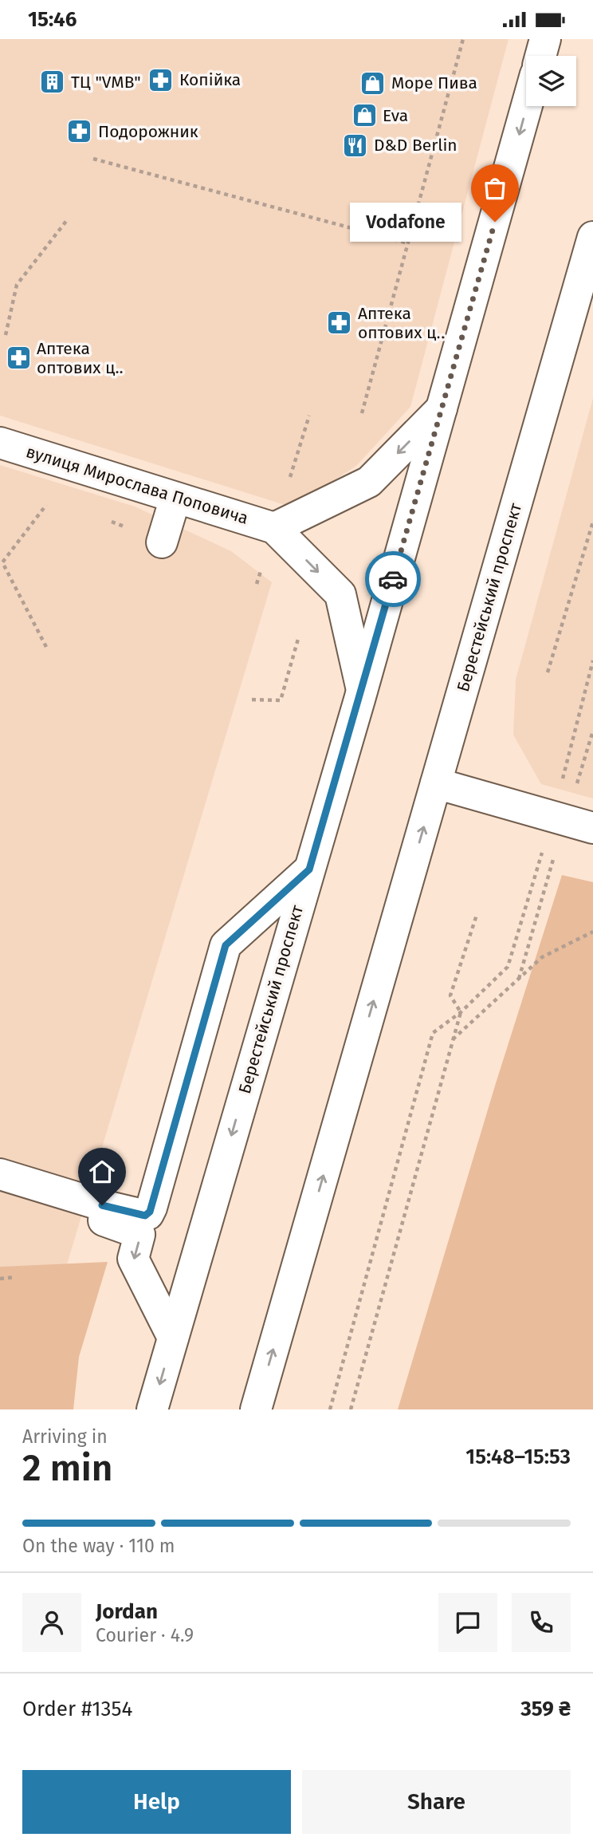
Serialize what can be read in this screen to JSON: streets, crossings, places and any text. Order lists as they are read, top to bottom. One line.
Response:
{"streets":{"main road":["вулиця Мирослава Поповича","Берестейський проспект"]},"crossings":[["вулиця Мирослава Поповича","Берестейський проспект"]],"one_way":["вулиця Мирослава Поповича"],"places":{"pharmacy":["Копійка","Подорожник","Аптека оптових ц‥","Аптека оптових ц.."],"building":["ТЦ \"VMB\""],"shop":["Море Пива","Eva"],"restaurant":["D&D Berlin"],"other":["Vodafone"]},"page":{"status":"15:46","bubble":"Vodafone","heading":["2 min","Arriving in","15:48–15:53"],"panel":["Jordan","Courier · 4.9","Order #1354","359 ₴"],"bar":"On the way · 110 m","buttons":["Help","Share"]}}
